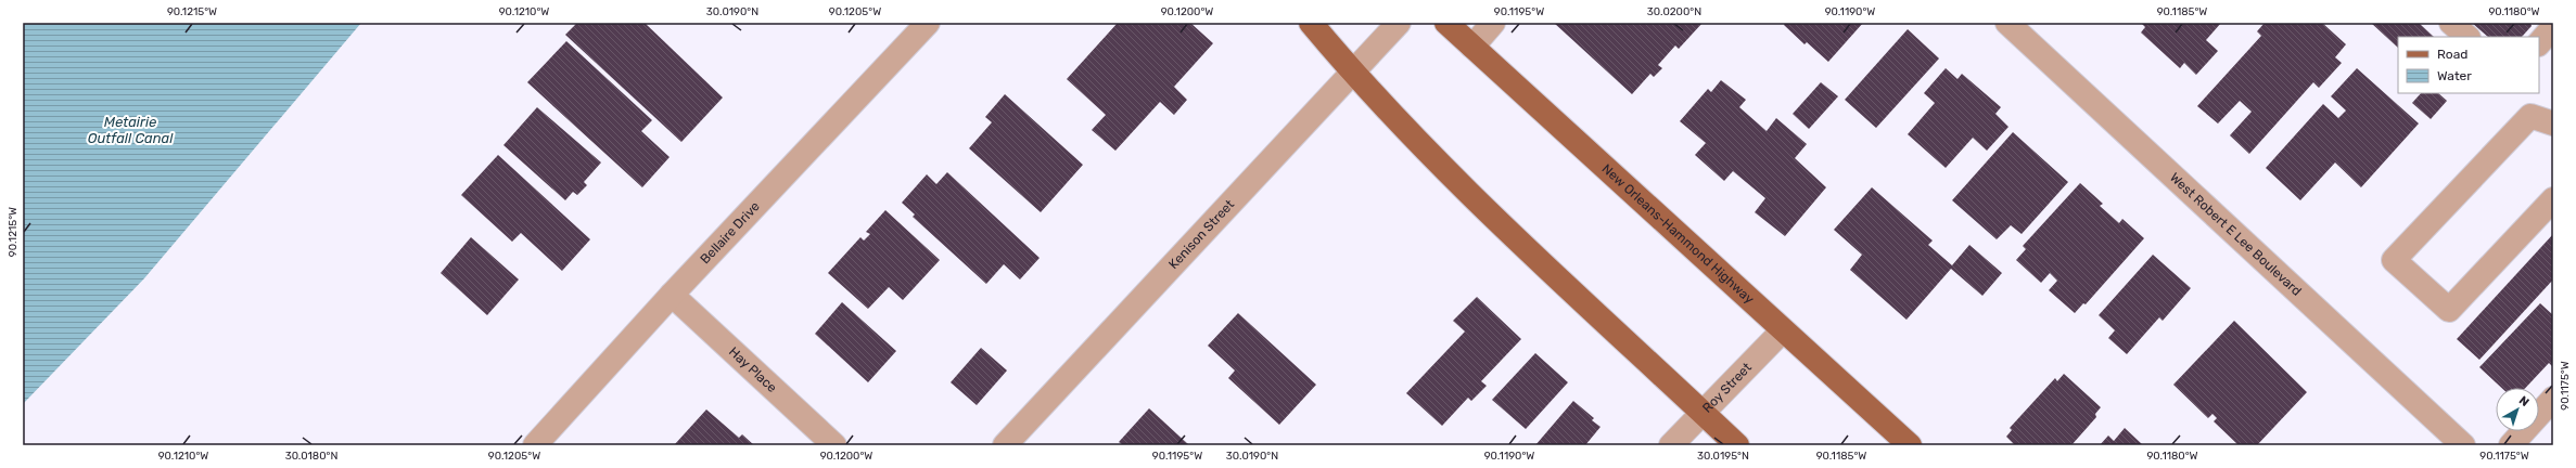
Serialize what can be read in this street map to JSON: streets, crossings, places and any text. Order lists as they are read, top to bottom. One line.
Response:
{"streets":{"main road":["New Orleans-Hammond Highway"],"street":["Bellaire Drive","Kenison Street","West Robert E Lee Boulevard","Hay Place","Roy Street"]},"crossings":[["Bellaire Drive","Hay Place"],["New Orleans-Hammond Highway","Roy Street"]],"water":["Metairie Outfall Canal"],"legend":["Road","Water"],"north":"top right","coordinates":["90.1215°W","90.1210°W","30.0190°N","90.1205°W","90.1200°W","90.1195°W","30.0200°N","90.1190°W","90.1185°W","90.1180°W","90.1175°W","30.0180°N","30.0195°N"]}
